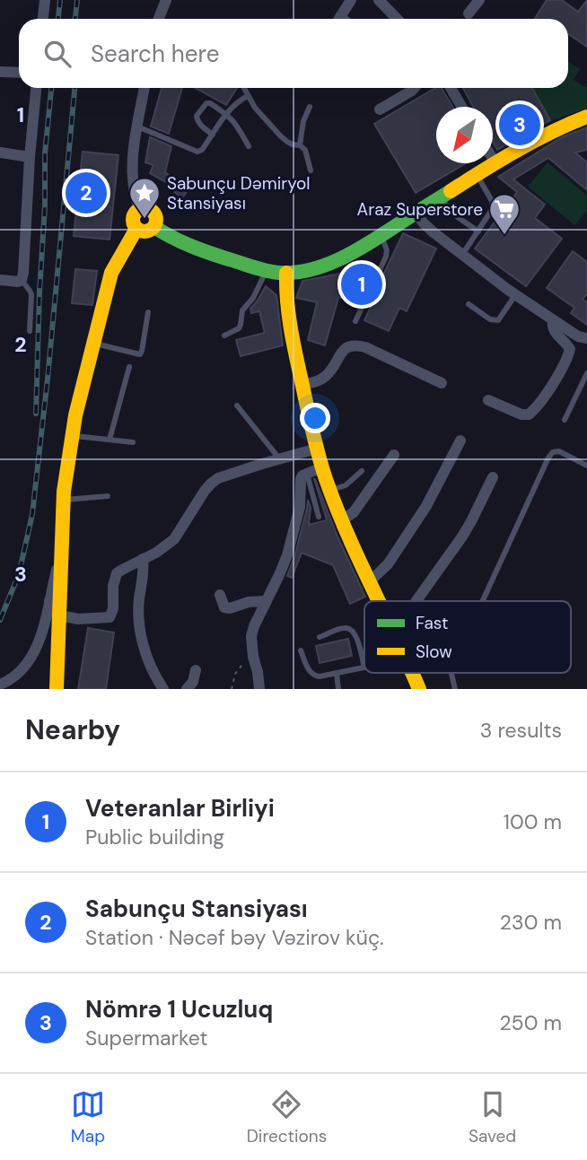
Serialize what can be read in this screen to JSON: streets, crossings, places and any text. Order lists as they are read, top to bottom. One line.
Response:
{"places":{"place":["Sabunçu Dəmiryol Stansiyası"],"supermarket":["Araz Superstore"]},"legend":["Fast","Slow"],"north":"bottom left","page":{"search":"Search here","pins":["3","2","1"],"heading":["Nearby","3 results"],"list":[{"mark":"1","name":"Veteranlar Birliyi","note":"Public building","value":"100 m"},{"mark":"2","name":"Sabunçu Stansiyası","note":"Station · Nəcəf bəy Vəzirov küç.","value":"230 m"},{"mark":"3","name":"Nömrə 1 Ucuzluq","note":"Supermarket","value":"250 m"}],"nav":["Map","Directions","Saved"]},"grid":{"rows":["1","2","3"]}}
